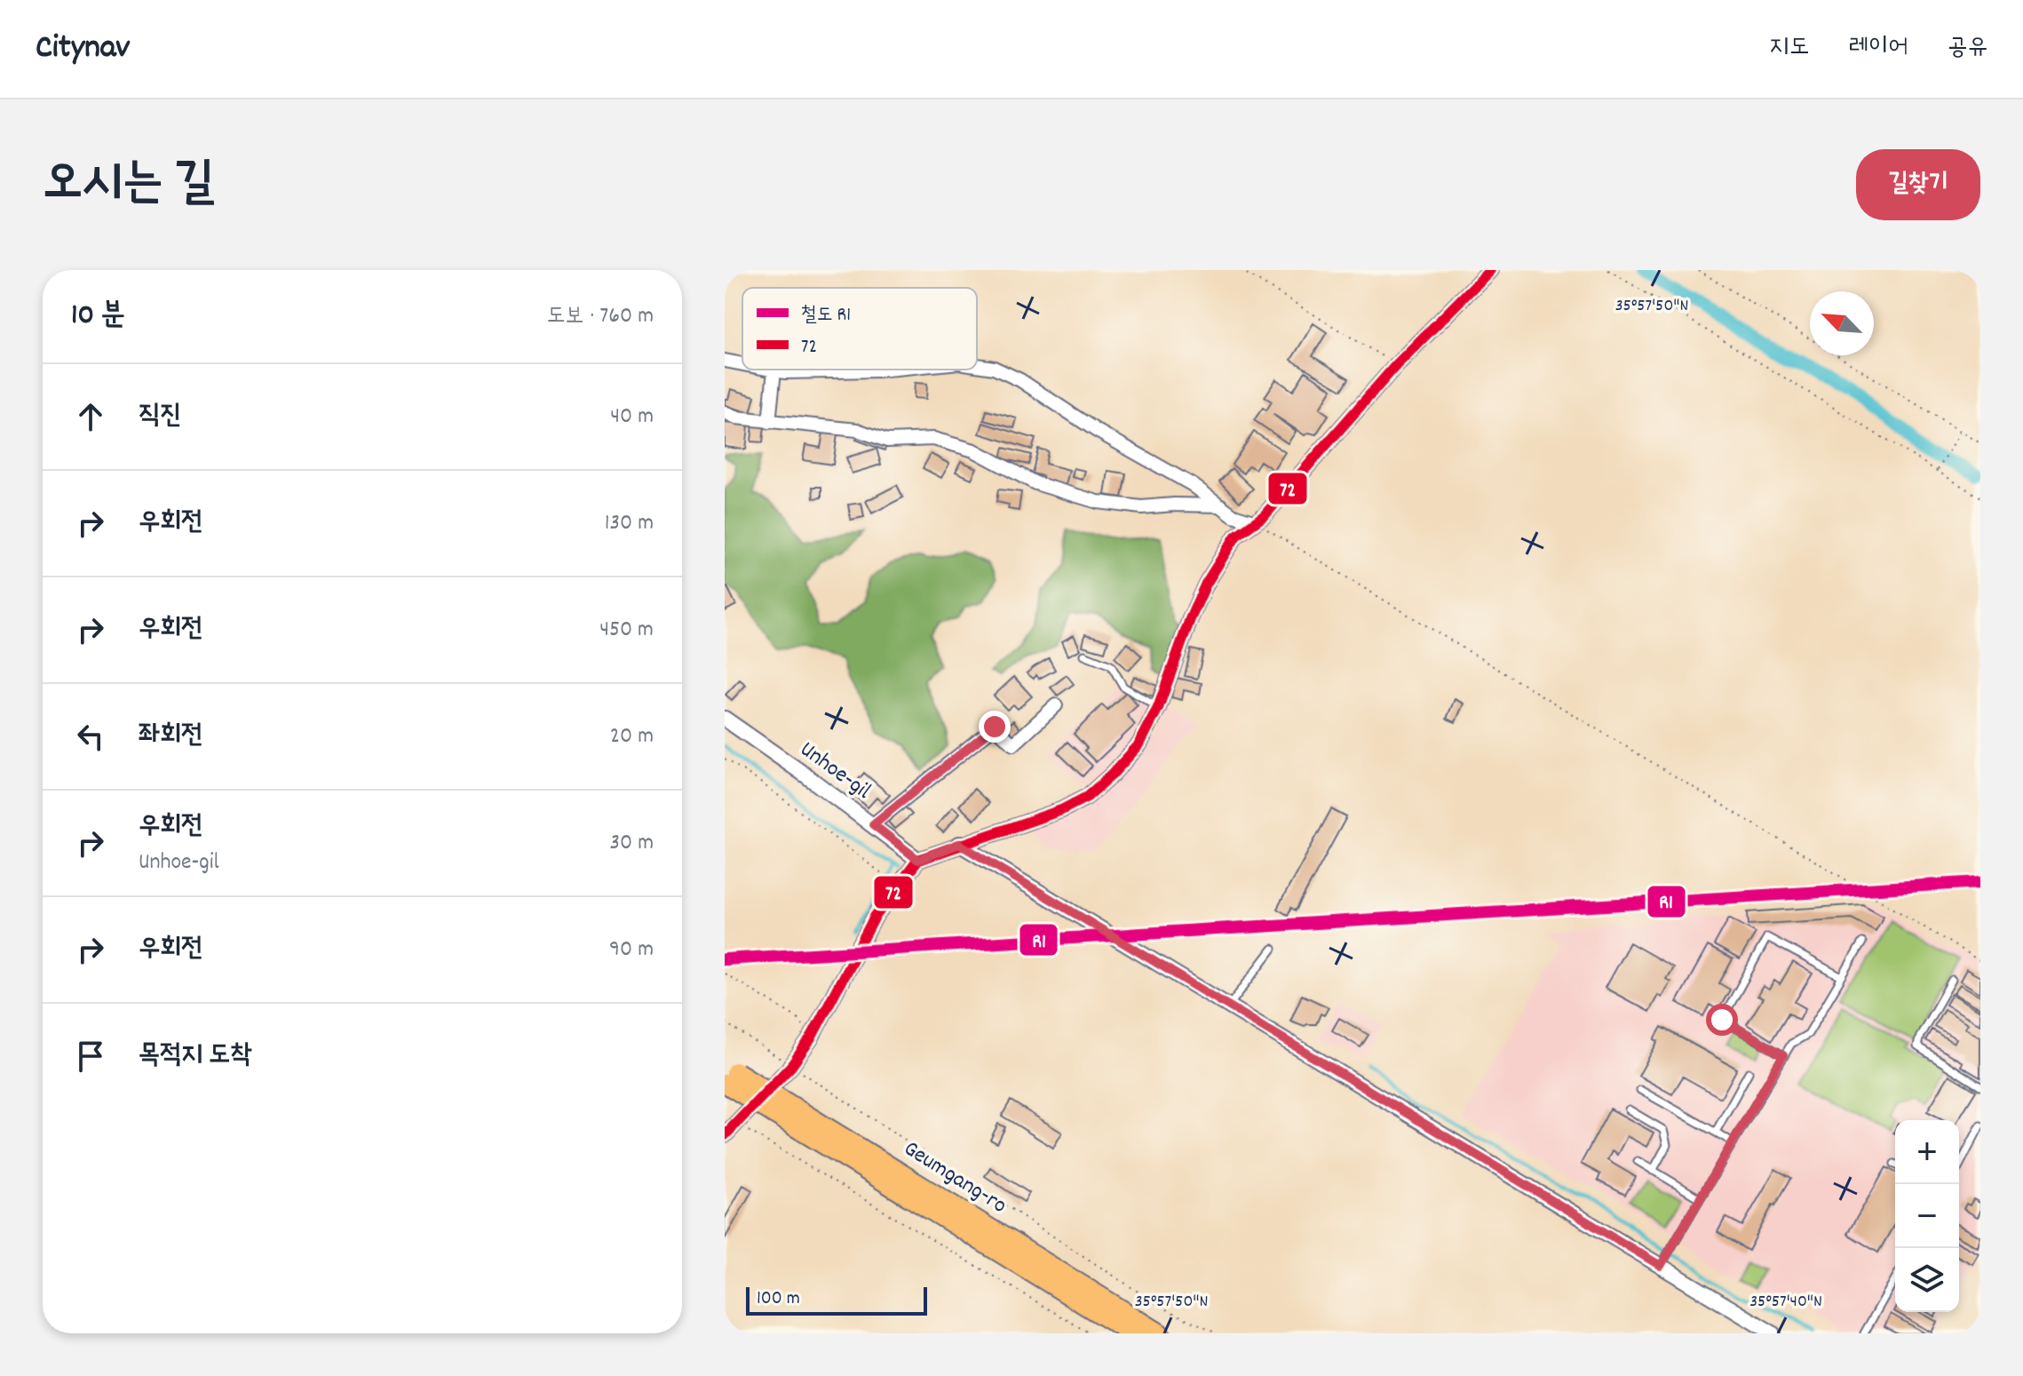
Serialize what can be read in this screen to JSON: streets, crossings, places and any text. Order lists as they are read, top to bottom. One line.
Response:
{"streets":{"highway":["Geumgang-ro"],"street":["Unhoe-gil"]},"lines":["transit line 72","rail line R1"],"legend":["철도 R1","72"],"scale_bar":"100 m","north":"top left","page":{"header":"Citynav","nav":["지도","레이어","공유"],"title":"오시는 길","buttons":"길찾기","heading":["10 분","도보 · 760 m"],"list":[["직진","40 m"],["우회전","130 m"],["우회전","450 m"],["좌회전","20 m"],["우회전","Unhoe-gil","30 m"],["우회전","90 m"],"목적지 도착"],"map_buttons":["+","−"],"scale":"100 m"},"coordinates":["35°57'50\"N","35°57'40\"N"]}
